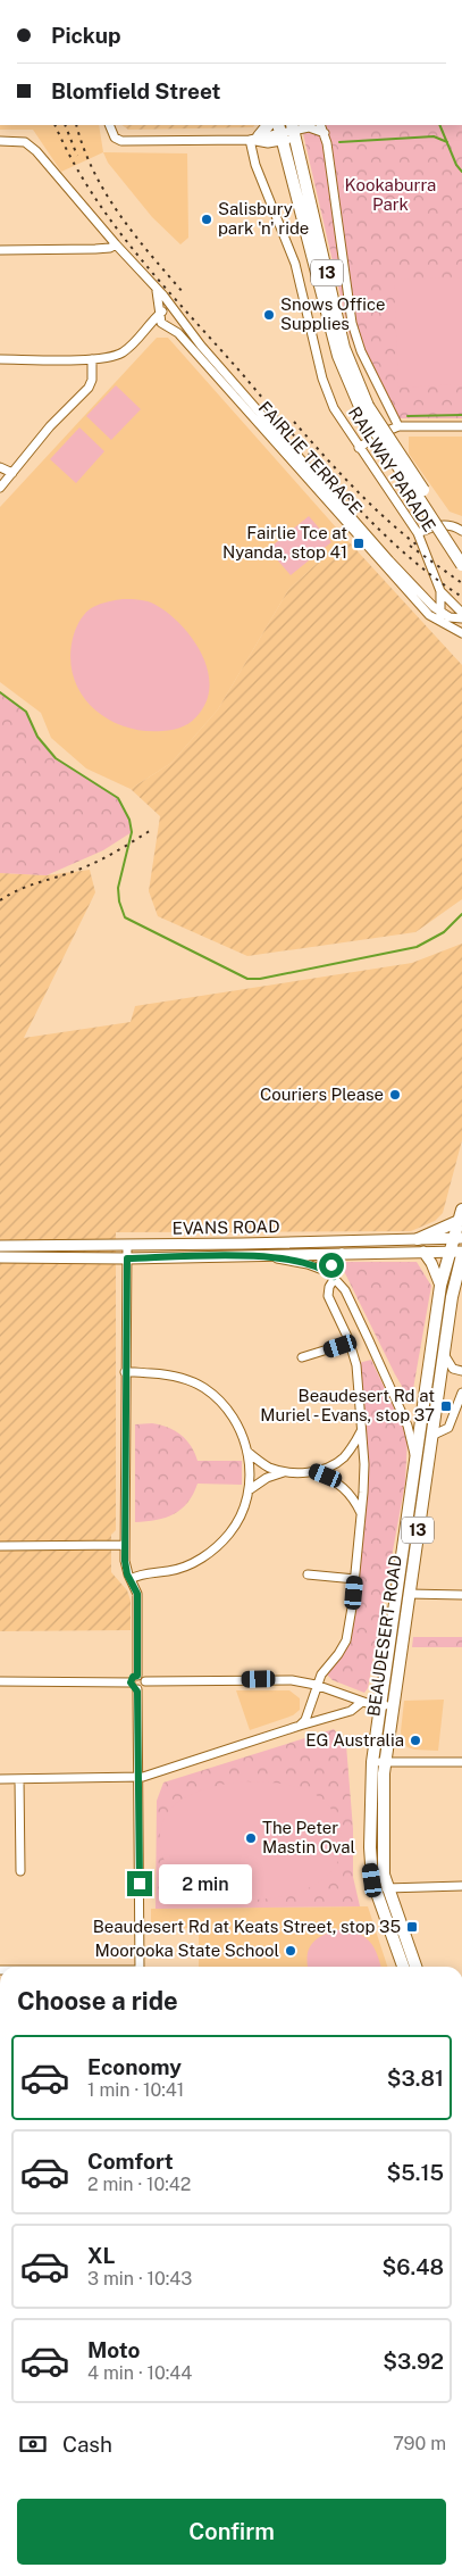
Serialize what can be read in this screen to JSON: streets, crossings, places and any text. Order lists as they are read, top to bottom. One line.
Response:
{"streets":{"highway":["13","BEAUDESERT ROAD"],"main road":["EVANS ROAD"],"street":["FAIRLIE TERRACE","RAILWAY PARADE"]},"crossings":[["EVANS ROAD","BEAUDESERT ROAD"]],"parks":["Kookaburra Park"],"places":{"other":["Salisbury park 'n' ride","Snows Office Supplies","Couriers Please","EG Australia","The Peter Mastin Oval","Moorooka State School"],"transit":["Fairlie Tce at Nyanda, stop 41","Beaudesert Rd at Muriel - Evans, stop 37","Beaudesert Rd at Keats Street, stop 35"]},"page":{"banner":["Pickup","Blomfield Street"],"bubble":"2 min","heading":"Choose a ride","list":[{"name":"Economy","note":"1 min · 10:41","value":"$3.81"},{"name":"Comfort","note":"2 min · 10:42","value":"$5.15"},{"name":"XL","note":"3 min · 10:43","value":"$6.48"},{"name":"Moto","note":"4 min · 10:44","value":"$3.92"}],"pay":["Cash","790 m"],"buttons":"Confirm"}}
